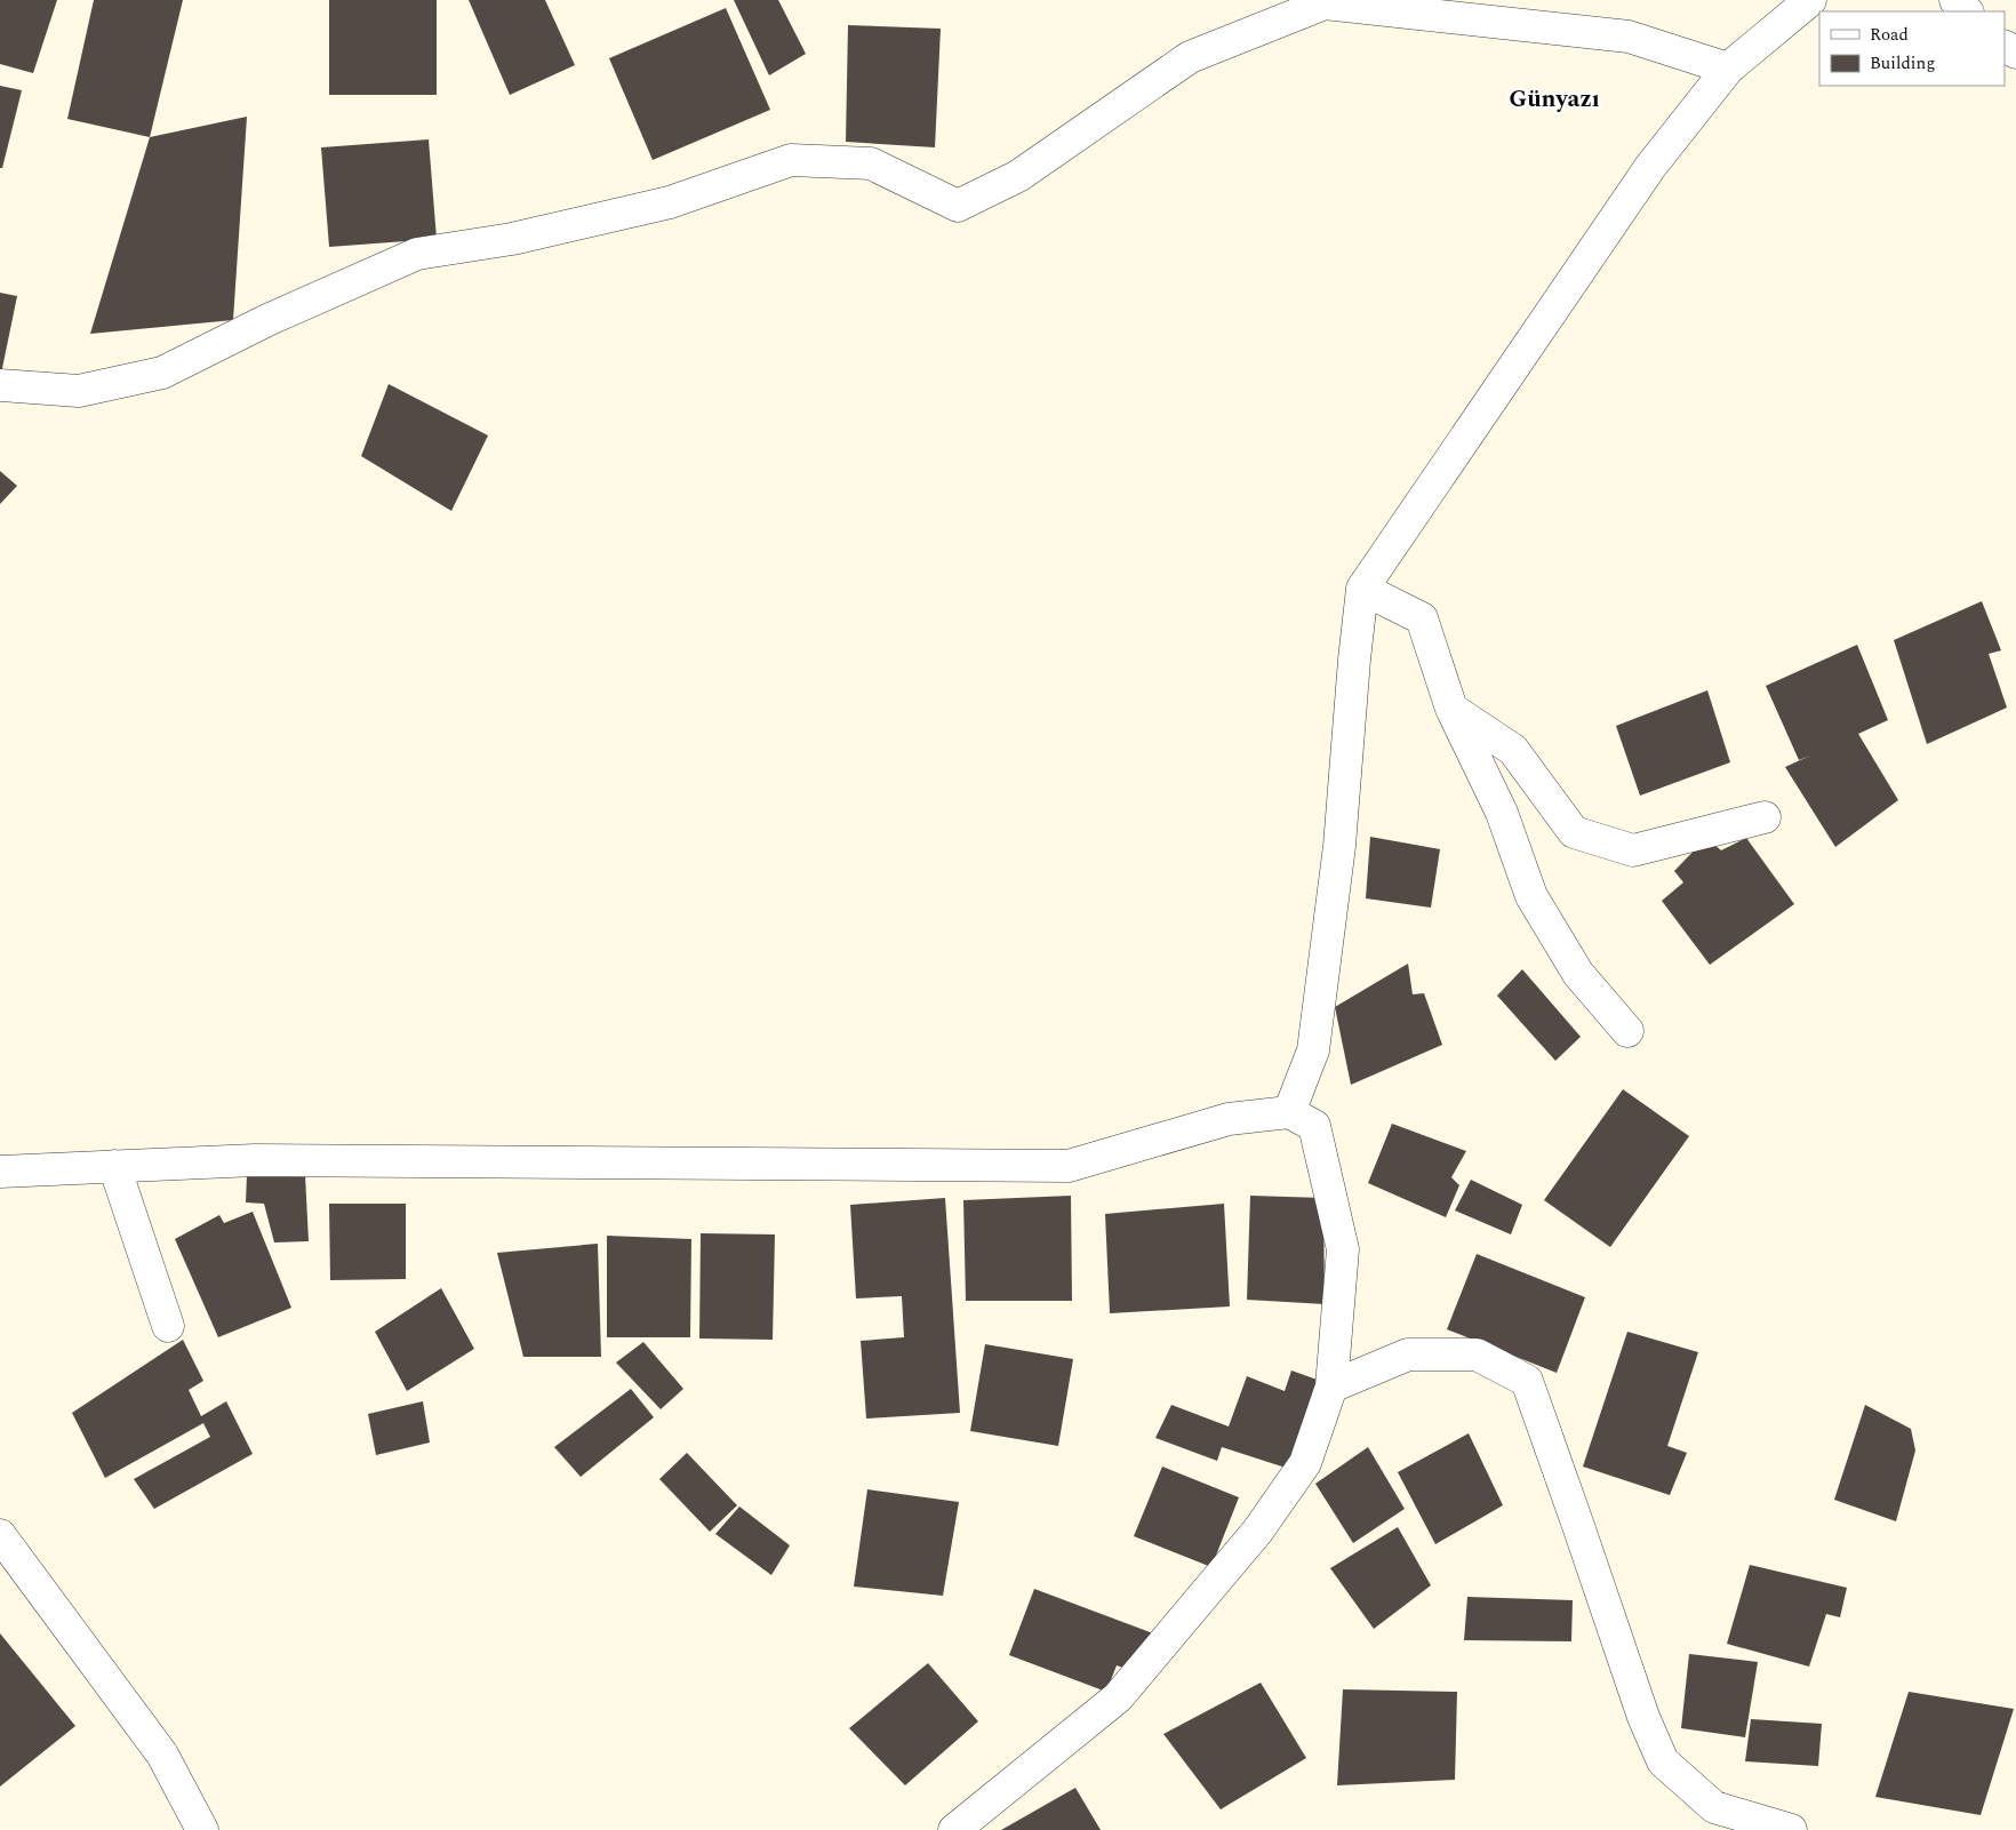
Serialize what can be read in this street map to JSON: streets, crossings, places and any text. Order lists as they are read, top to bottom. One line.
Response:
{"districts":["Günyazı"],"legend":["Road","Building"]}
